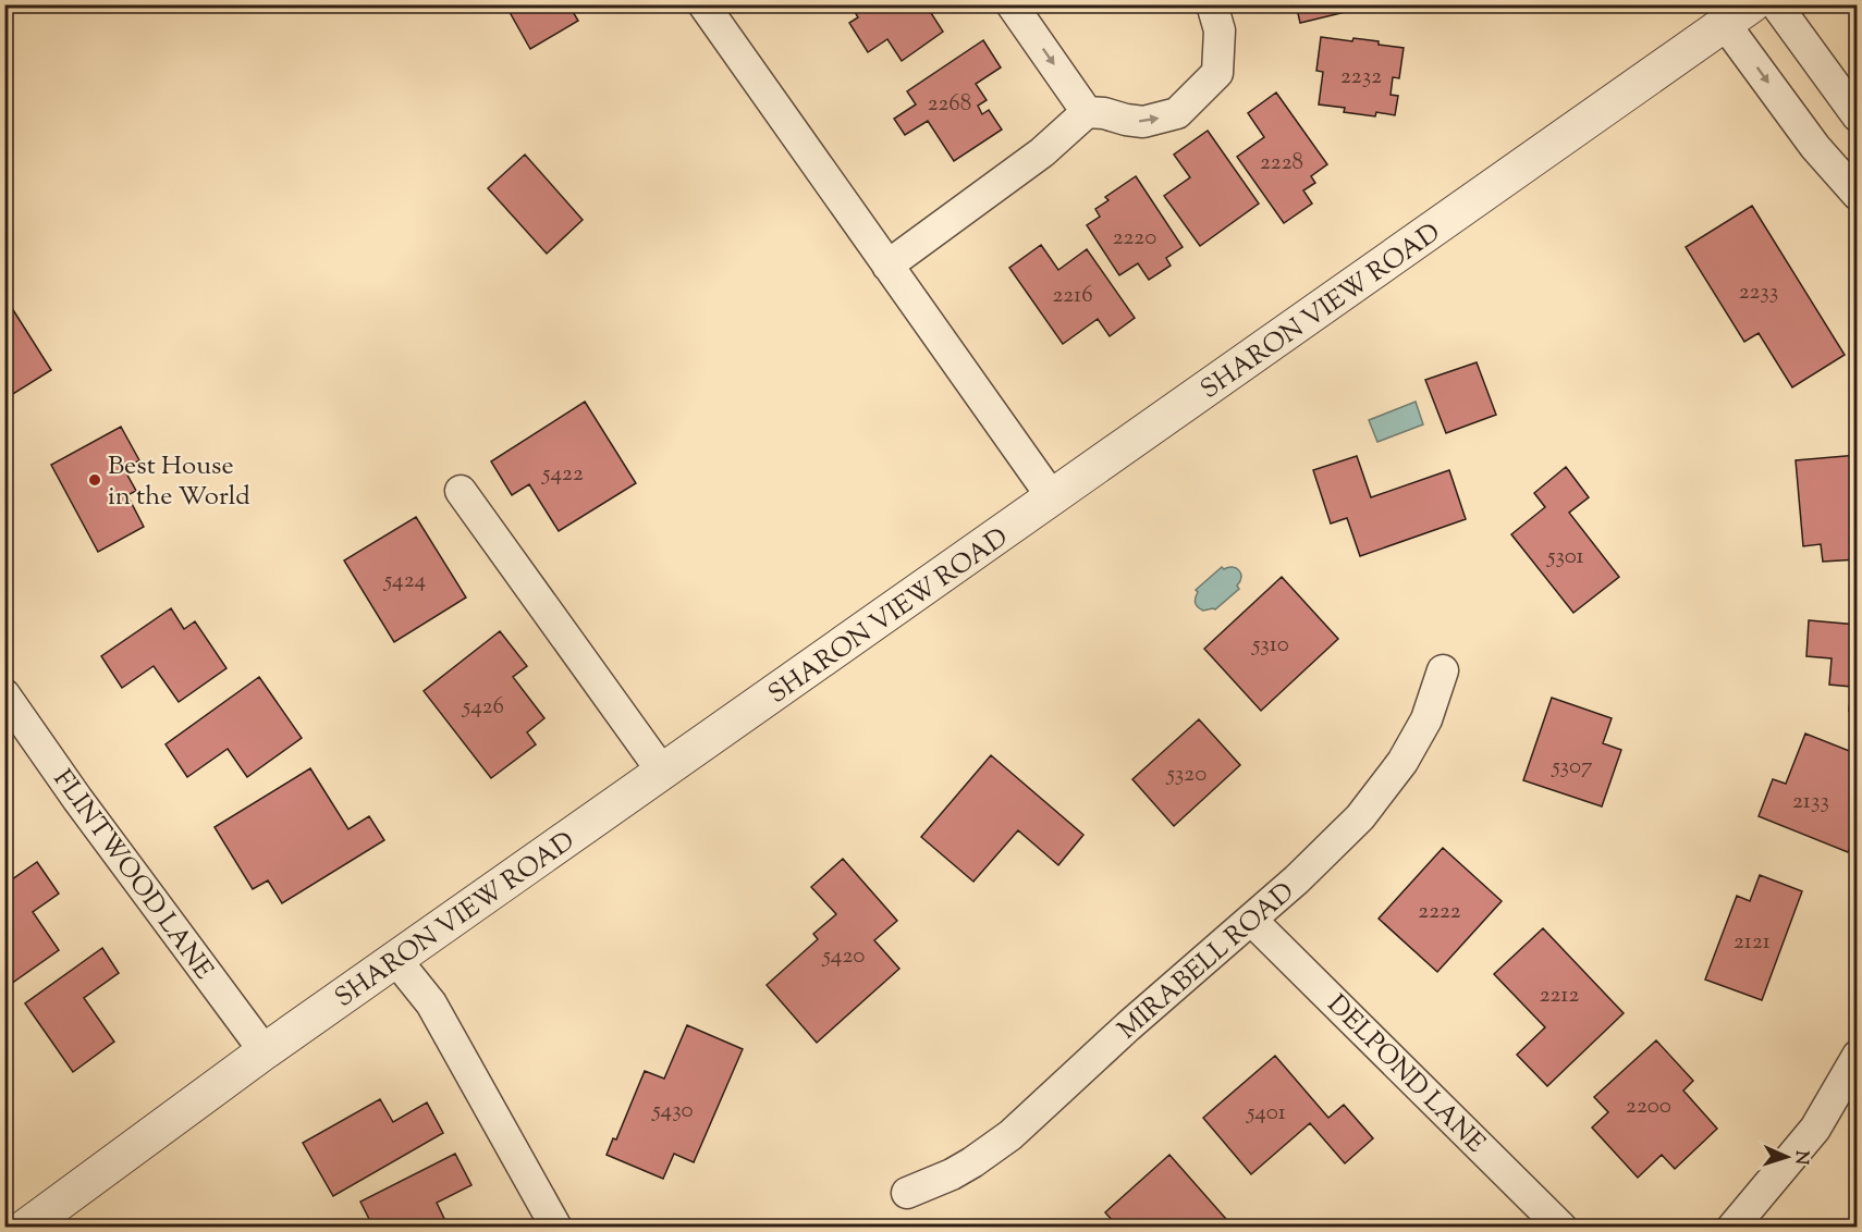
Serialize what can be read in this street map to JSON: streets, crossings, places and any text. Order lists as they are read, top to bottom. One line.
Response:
{"streets":{"street":["SHARON VIEW ROAD","FLINTWOOD LANE","MIRABELL ROAD","DELPOND LANE"]},"crossings":[["SHARON VIEW ROAD","FLINTWOOD LANE"],["MIRABELL ROAD","DELPOND LANE"]],"places":["Best House in the World"],"house_numbers":["2232","2268","2228","2220","2233","2216","5422","5301","5424","5310","5426","5307","5320","2133","2222","2121","5420","2212","2200","5430","5401"],"north":"right"}
